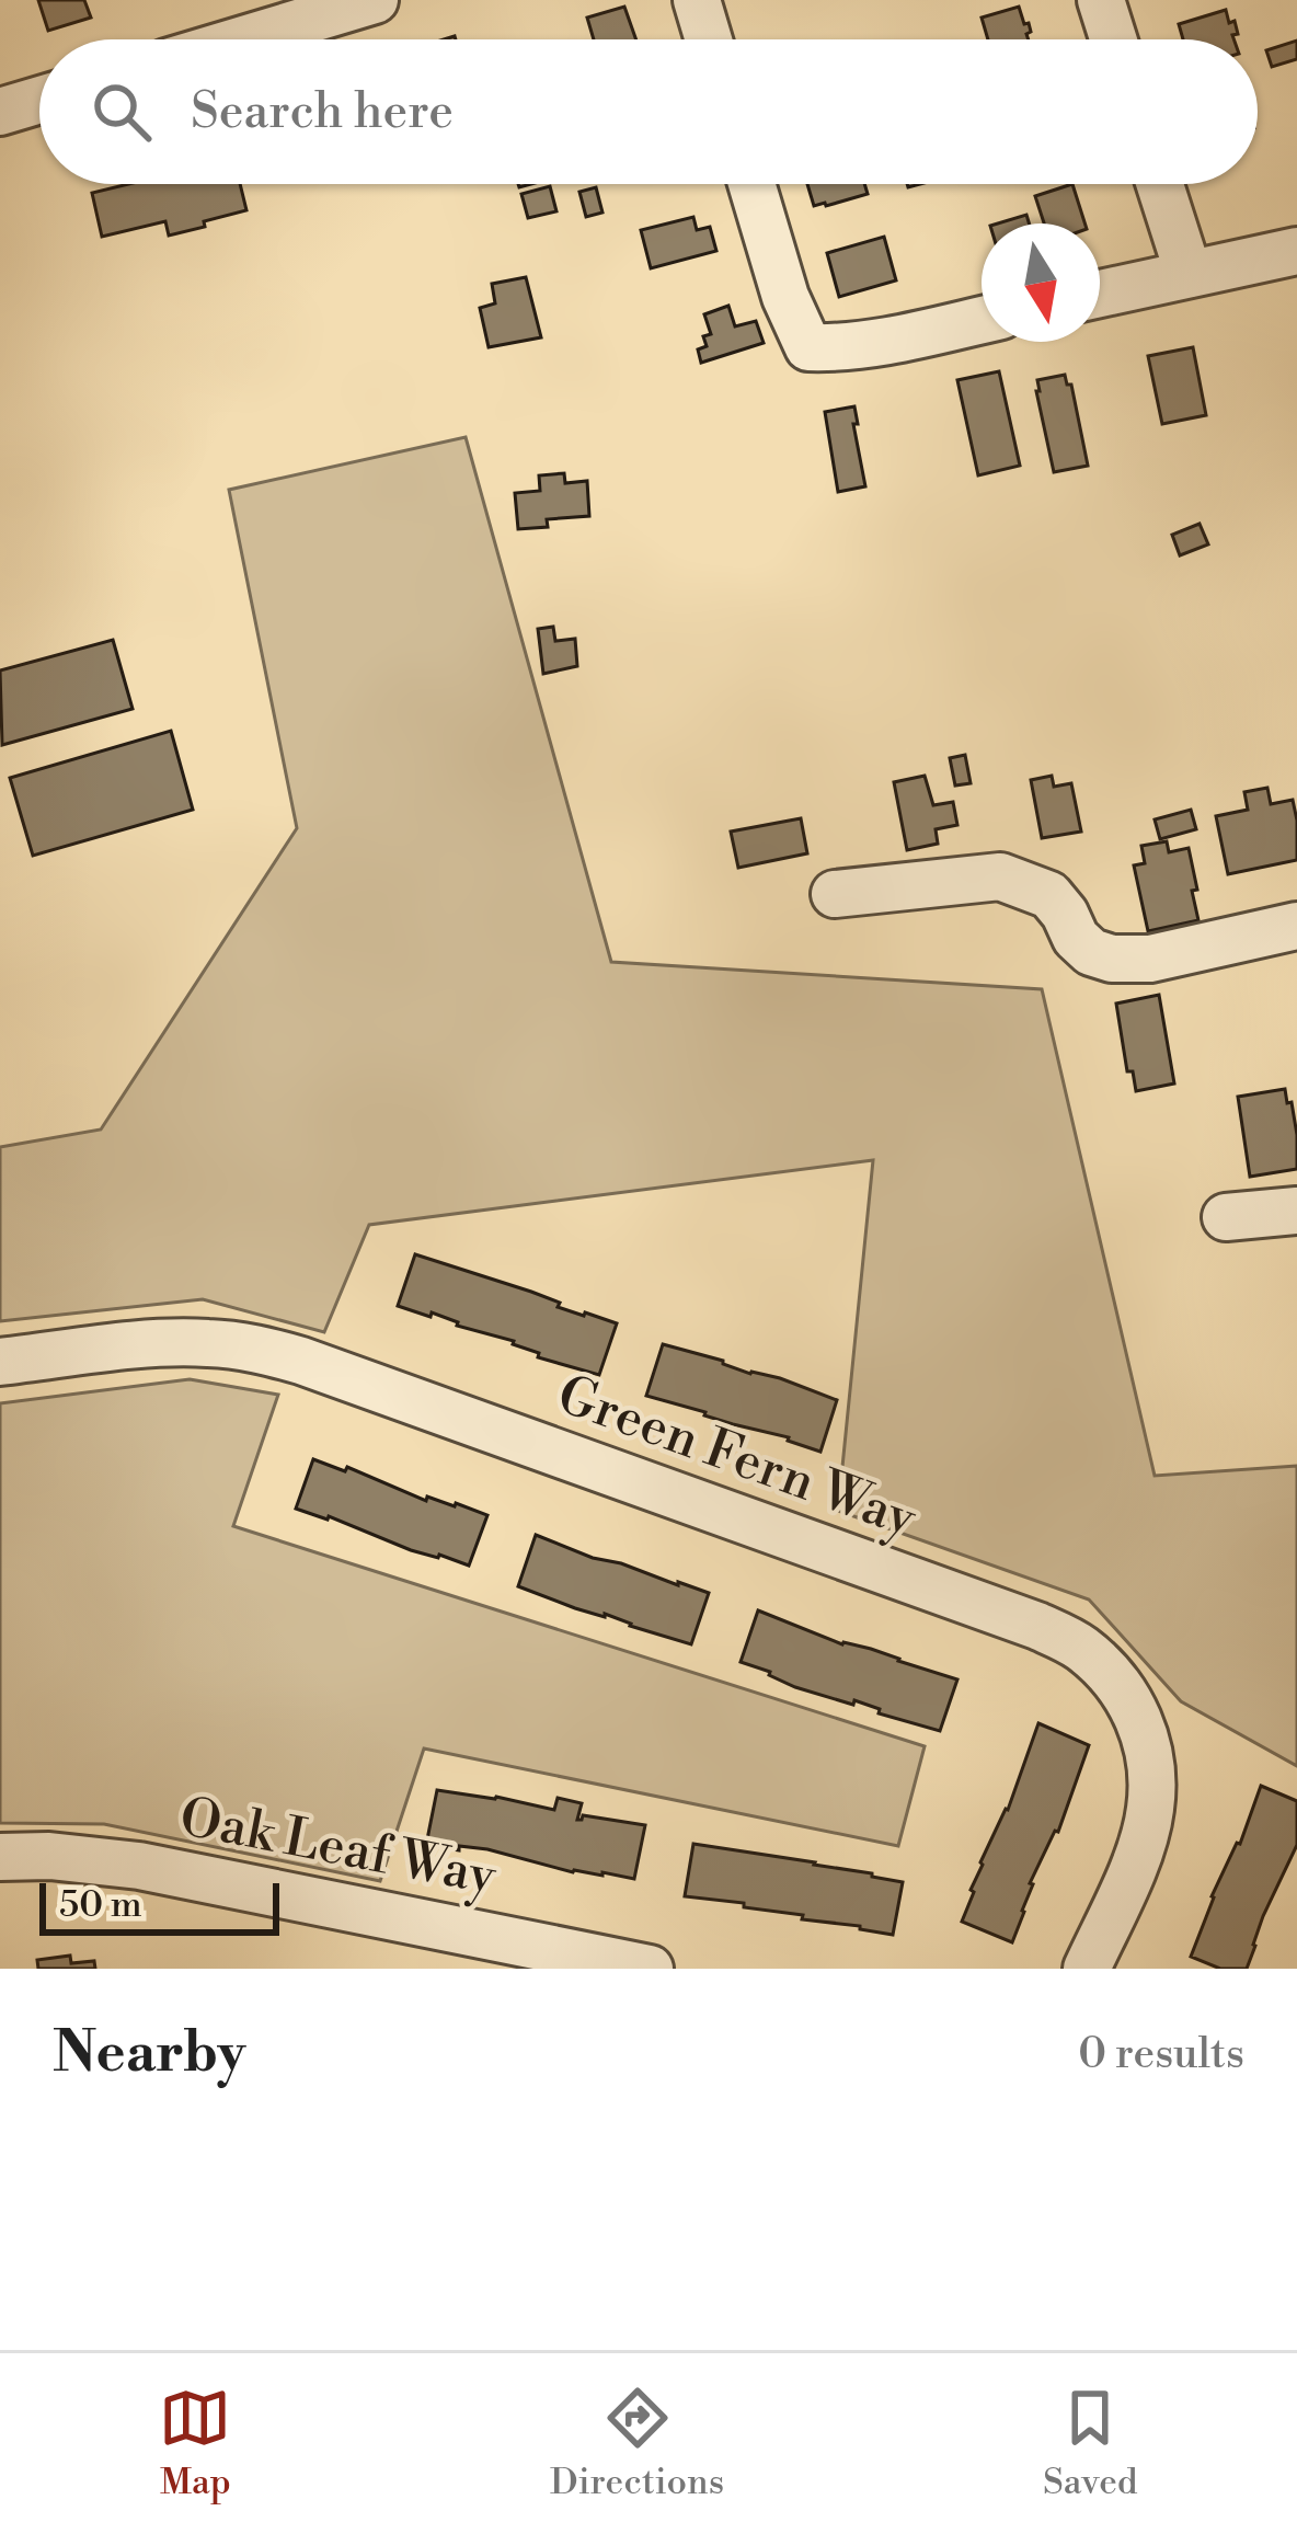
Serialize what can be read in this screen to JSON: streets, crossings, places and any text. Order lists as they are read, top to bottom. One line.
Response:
{"streets":{"street":["Green Fern Way","Oak Leaf Way"]},"scale_bar":"50 m","north":"bottom","page":{"search":"Search here","scale":"50 m","heading":["Nearby","0 results"],"nav":["Map","Directions","Saved"]}}
